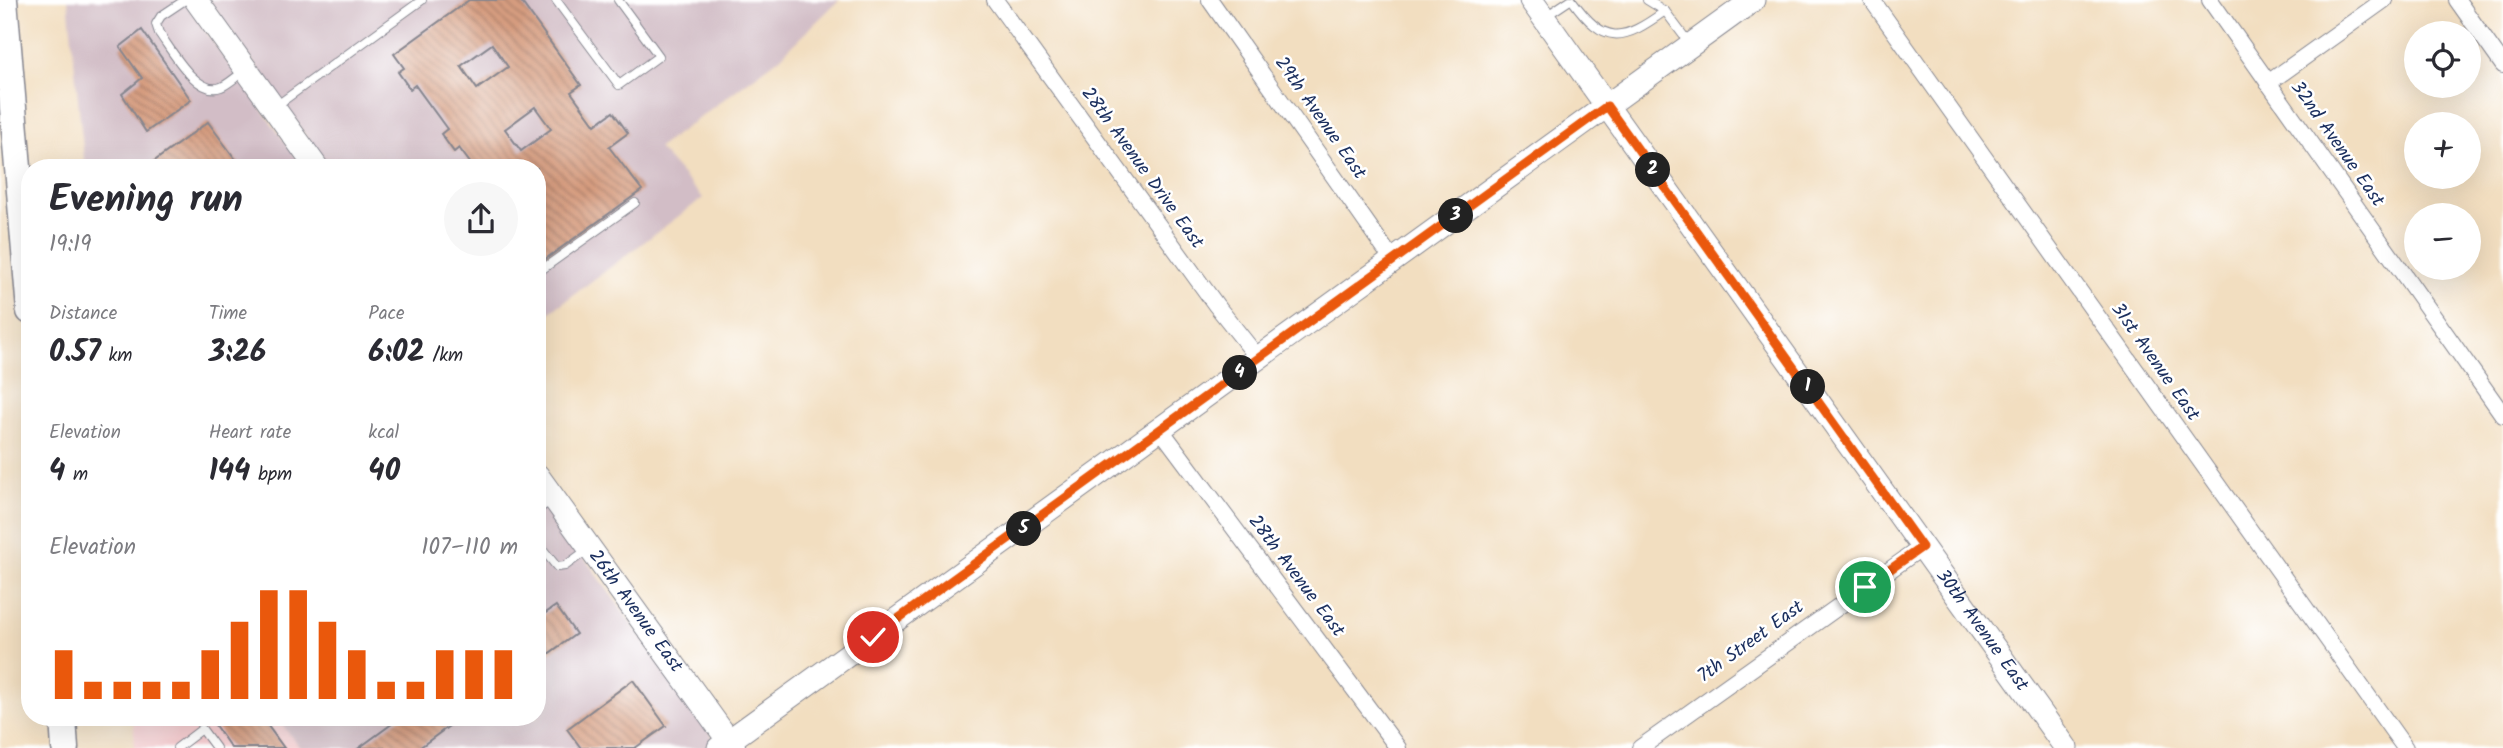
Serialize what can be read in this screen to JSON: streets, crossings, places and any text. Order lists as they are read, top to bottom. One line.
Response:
{"streets":{"street":["29th Avenue East","32nd Avenue East","28th Avenue Drive East","31st Avenue East","28th Avenue East","26th Avenue East","30th Avenue East","7th Street East"]},"crossings":[["30th Avenue East","7th Street East"]],"page":{"map_buttons":["+","−"],"pins":["2","3","4","1","5"],"heading":["Evening run","19:19"],"stats":[["Distance","0.57 km"],["Time","3:26"],["Pace","6:02 /km"],["Elevation","4 m"],["Heart rate","144 bpm"],["kcal","40"]],"chart":["Elevation","107–110 m"]}}
